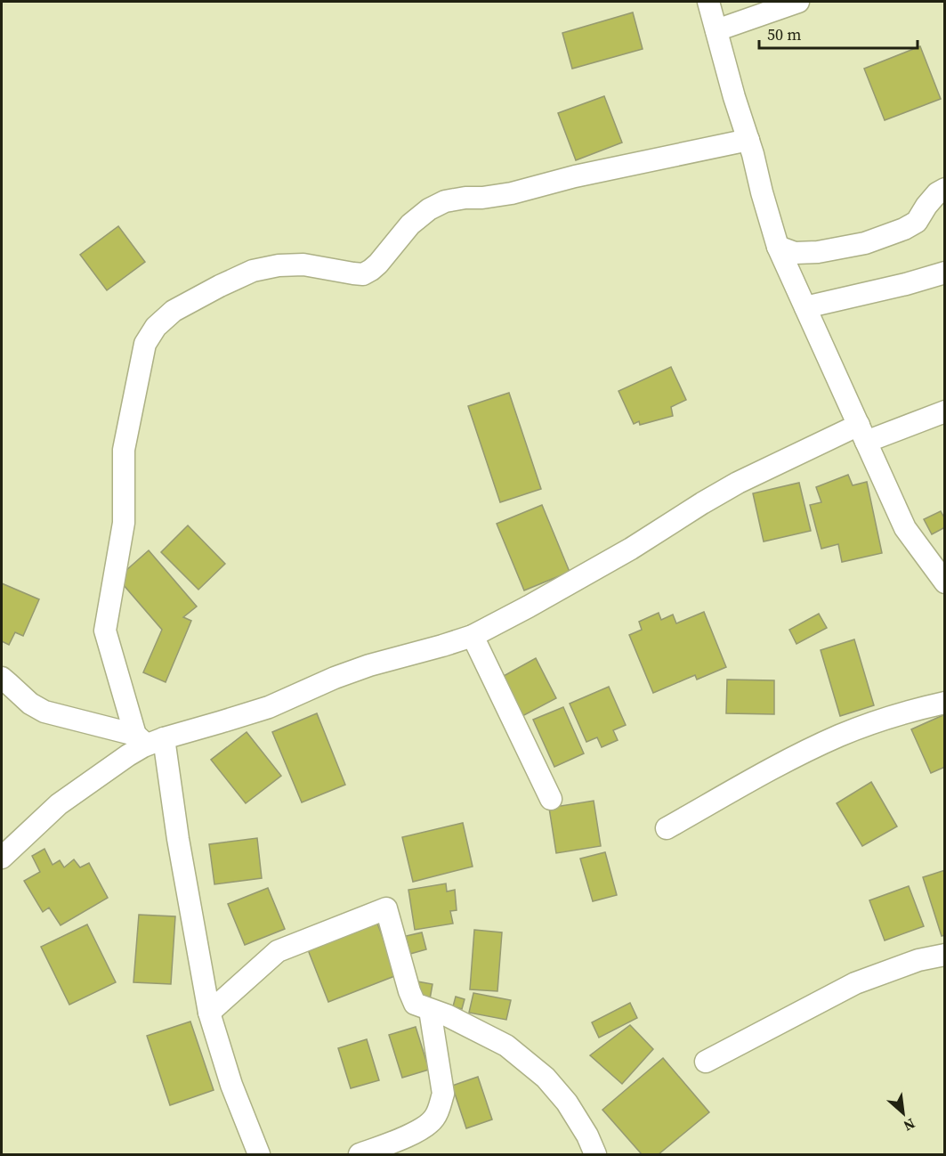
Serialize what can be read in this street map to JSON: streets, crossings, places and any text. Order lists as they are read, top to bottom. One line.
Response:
{"scale_bar":"50 m","north":"bottom right"}
